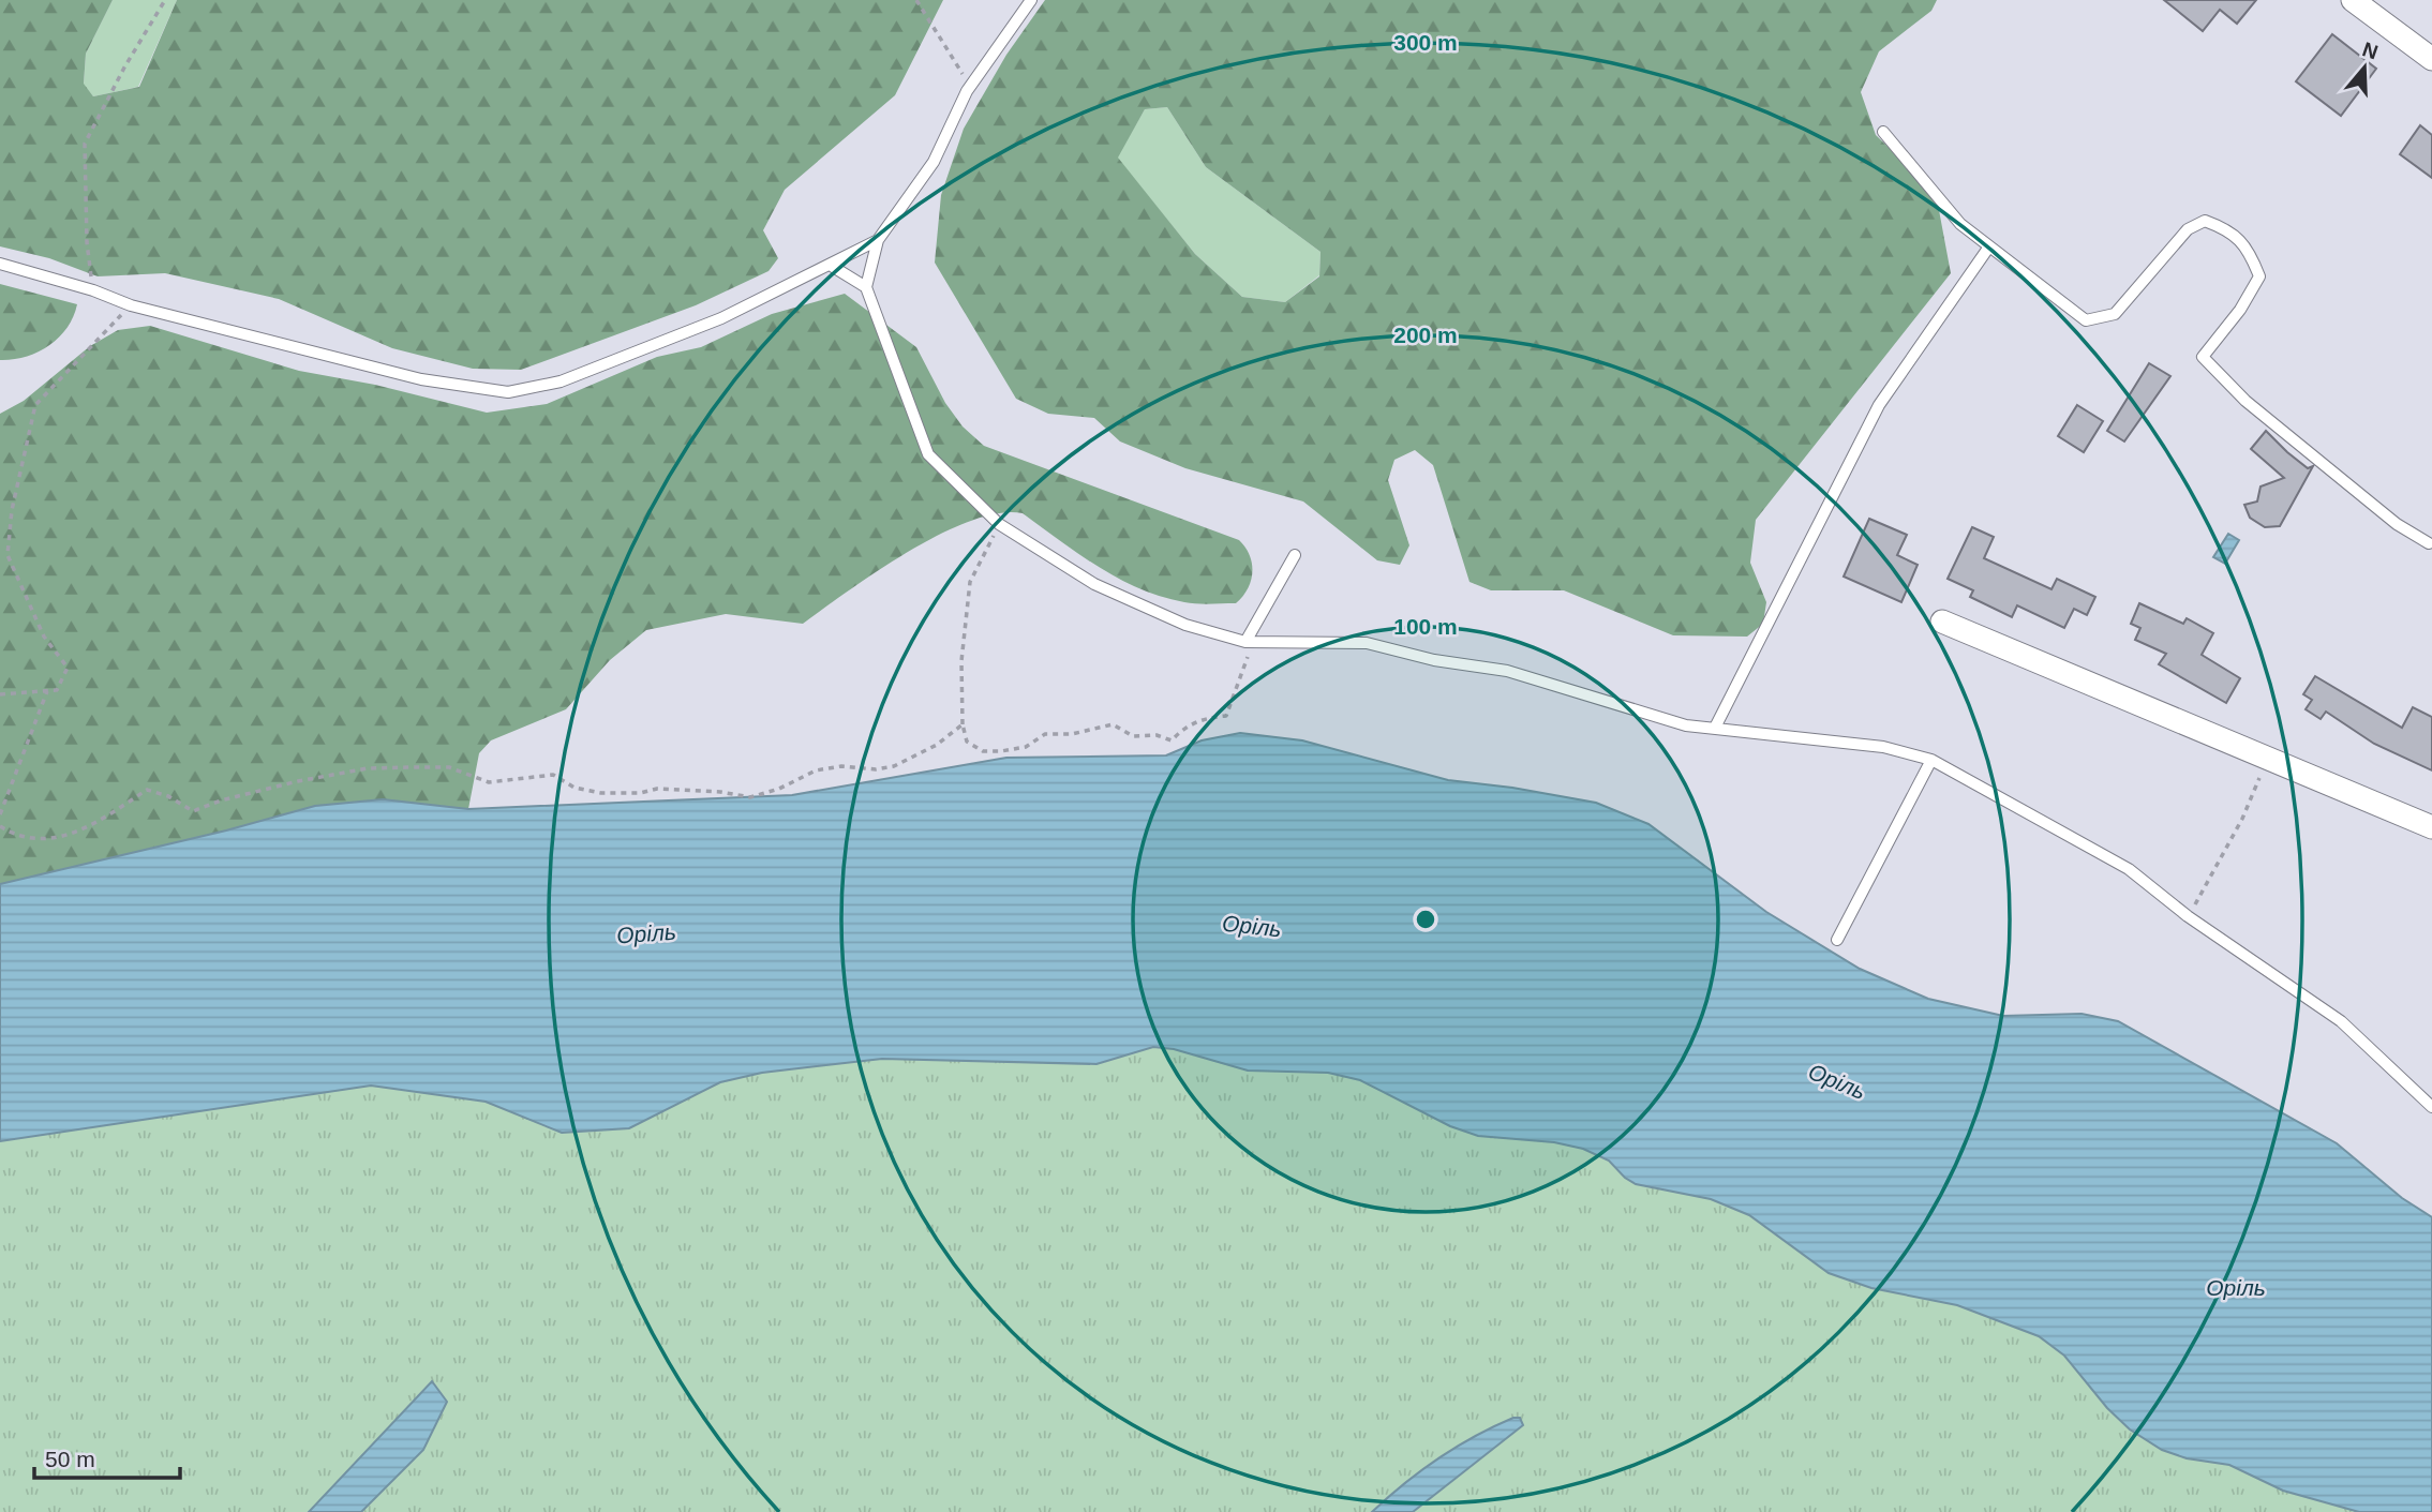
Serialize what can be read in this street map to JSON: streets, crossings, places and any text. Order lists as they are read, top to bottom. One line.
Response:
{"water":["Оріль","Орiль"],"scale_bar":"50 m","north":"top","rings":["300 m","200 m","100 m"]}
